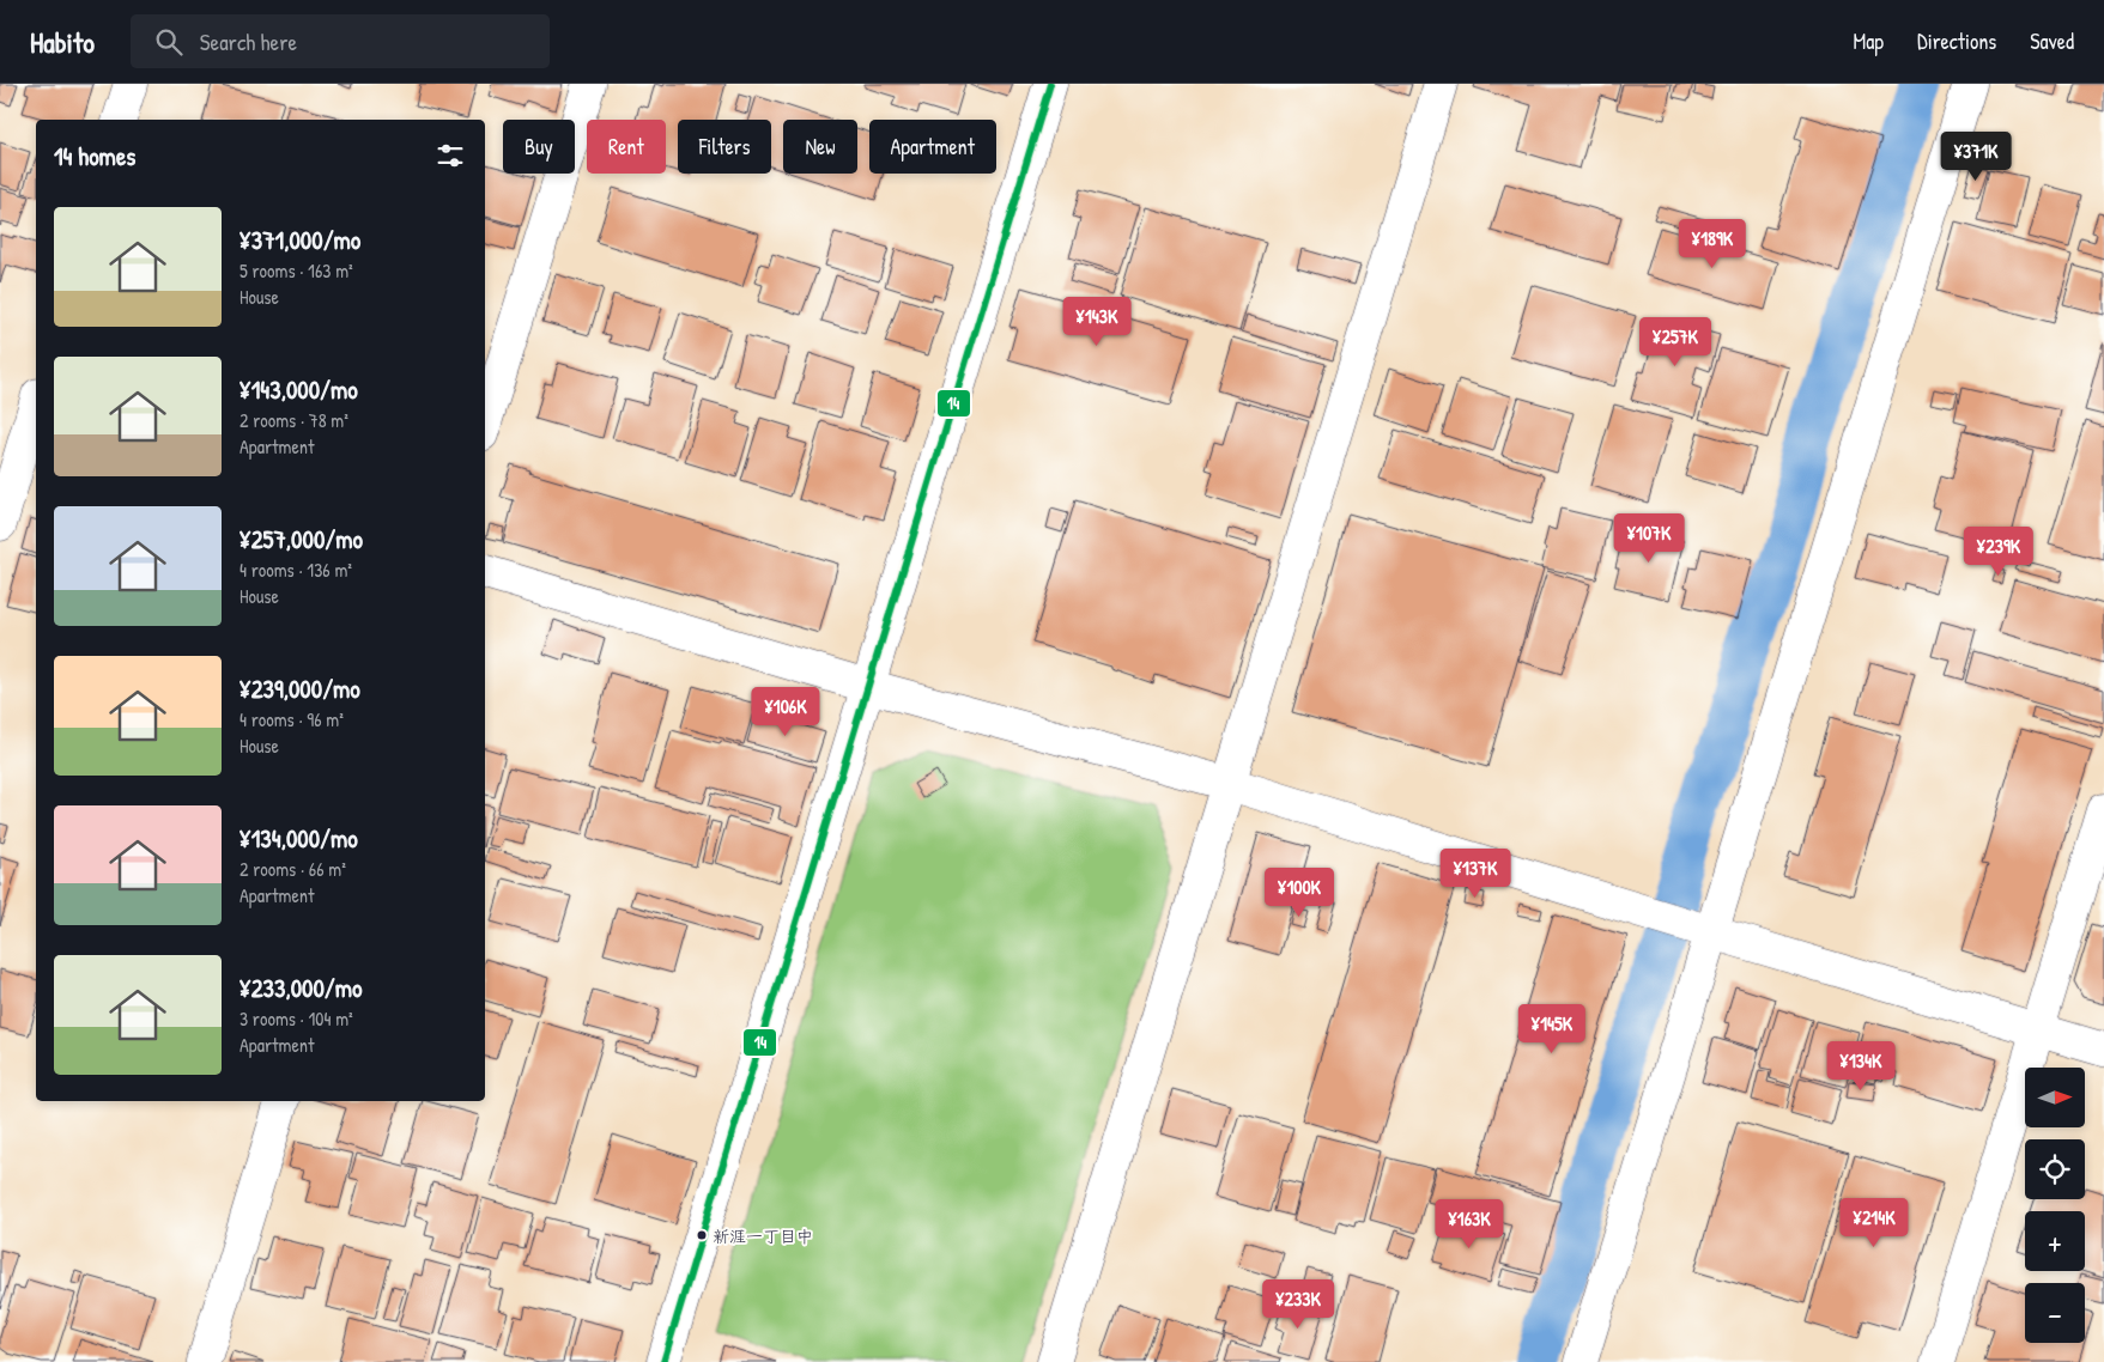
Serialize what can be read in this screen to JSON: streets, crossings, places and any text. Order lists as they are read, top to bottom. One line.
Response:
{"places":["新涯一丁目中"],"lines":["transit line 14"],"north":"right","page":{"header":"Habito","search":"Search here","nav":["Map","Directions","Saved"],"chip":["Buy","Rent","Filters","New","Apartment"],"heading":"14 homes","price":["¥371K","¥189K","¥143K","¥257K","¥107K","¥239K","¥106K","¥137K","¥100K","¥145K","¥134K","¥214K","¥163K","¥233K"],"list":[{"name":"¥371,000/mo","note":"5 rooms · 163 m² · House"},{"name":"¥143,000/mo","note":"2 rooms · 78 m² · Apartment"},{"name":"¥257,000/mo","note":"4 rooms · 136 m² · House"},{"name":"¥239,000/mo","note":"4 rooms · 96 m² · House"},{"name":"¥134,000/mo","note":"2 rooms · 66 m² · Apartment"},{"name":"¥233,000/mo","note":"3 rooms · 104 m² · Apartment"}],"map_buttons":["+","−"]}}
